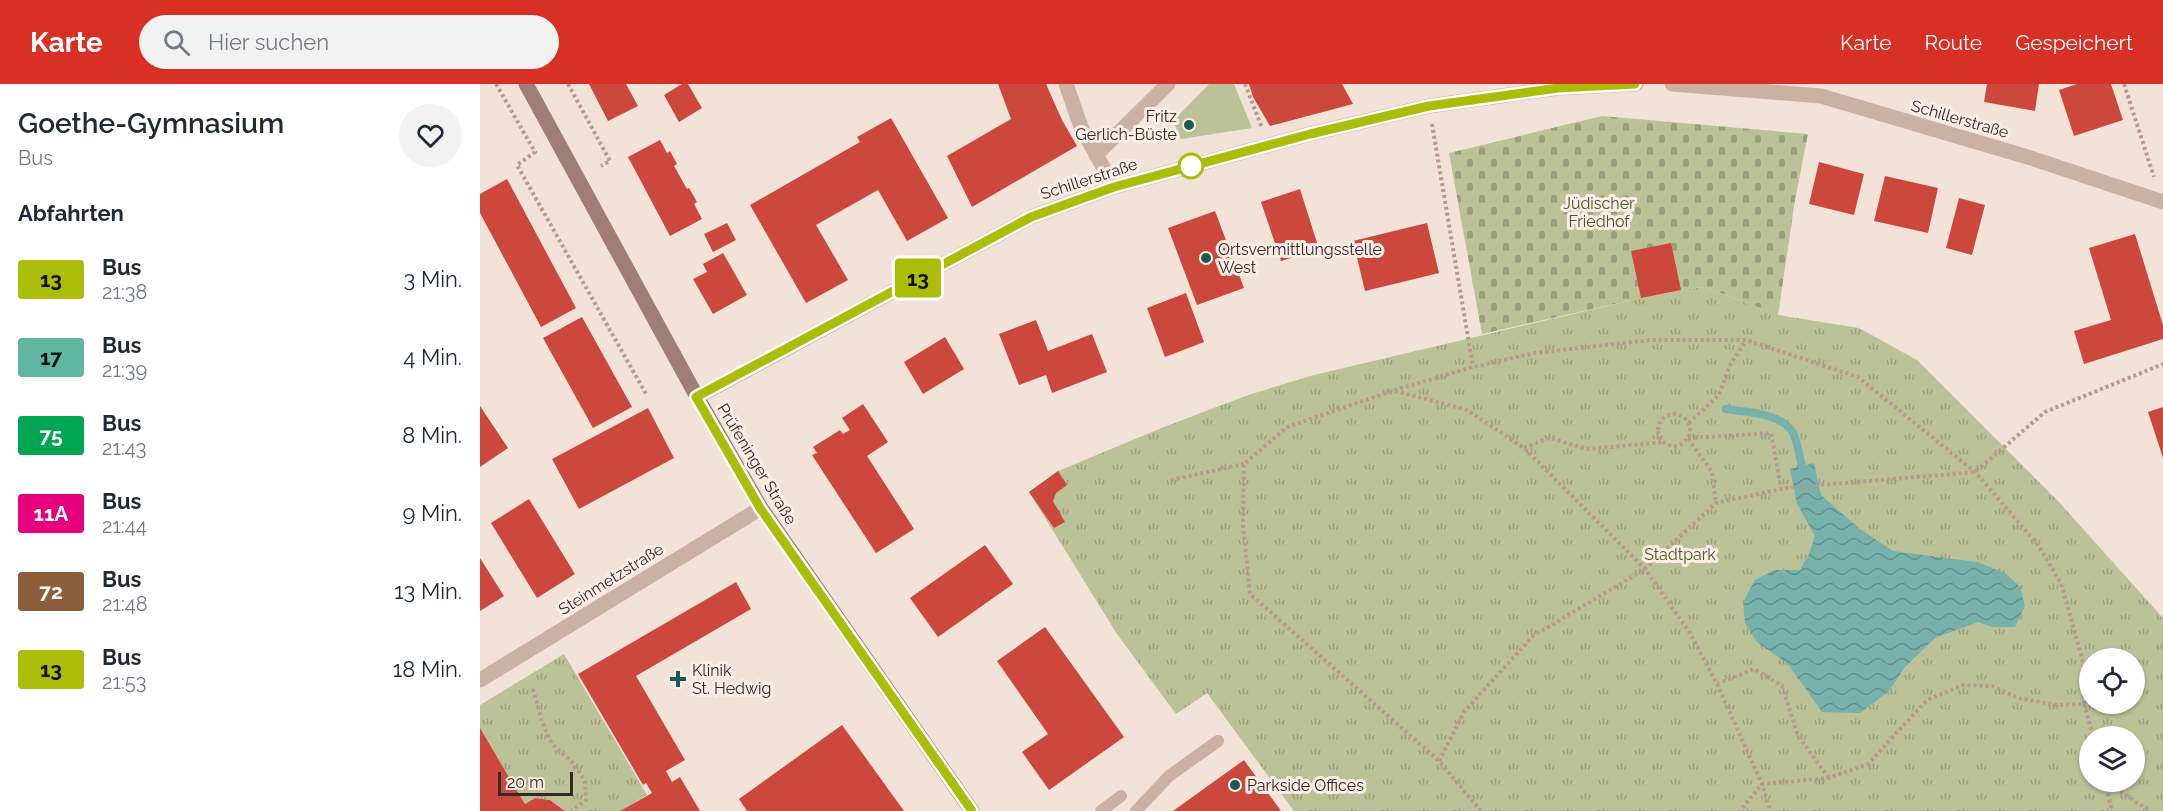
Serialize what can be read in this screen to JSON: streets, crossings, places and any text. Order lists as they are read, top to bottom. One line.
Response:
{"streets":{"street":["Schillerstraße","Prüfeninger Straße","Steinmetzstraße"]},"crossings":[["Schillerstraße","Prüfeninger Straße"],["Prüfeninger Straße","Steinmetzstraße"]],"parks":["Jüdischer Friedhof","Stadtpark"],"places":{"other":["Fritz Gerlich-Büste","Ortsvermittlungsstelle West","Parkside Offices"],"health":["Klinik St. Hedwig"]},"lines":["bus line 13"],"scale_bar":"20 m","page":{"header":"Karte","search":"Hier suchen","nav":["Karte","Route","Gespeichert"],"heading":[["Goethe-Gymnasium","Bus"],"Abfahrten"],"on_map":"13","list":[{"mark":"13","name":"Bus","note":"21:38","value":"3 Min."},{"mark":"17","name":"Bus","note":"21:39","value":"4 Min."},{"mark":"75","name":"Bus","note":"21:43","value":"8 Min."},{"mark":"11A","name":"Bus","note":"21:44","value":"9 Min."},{"mark":"72","name":"Bus","note":"21:48","value":"13 Min."},{"mark":"13","name":"Bus","note":"21:53","value":"18 Min."}],"scale":"20 m"}}
